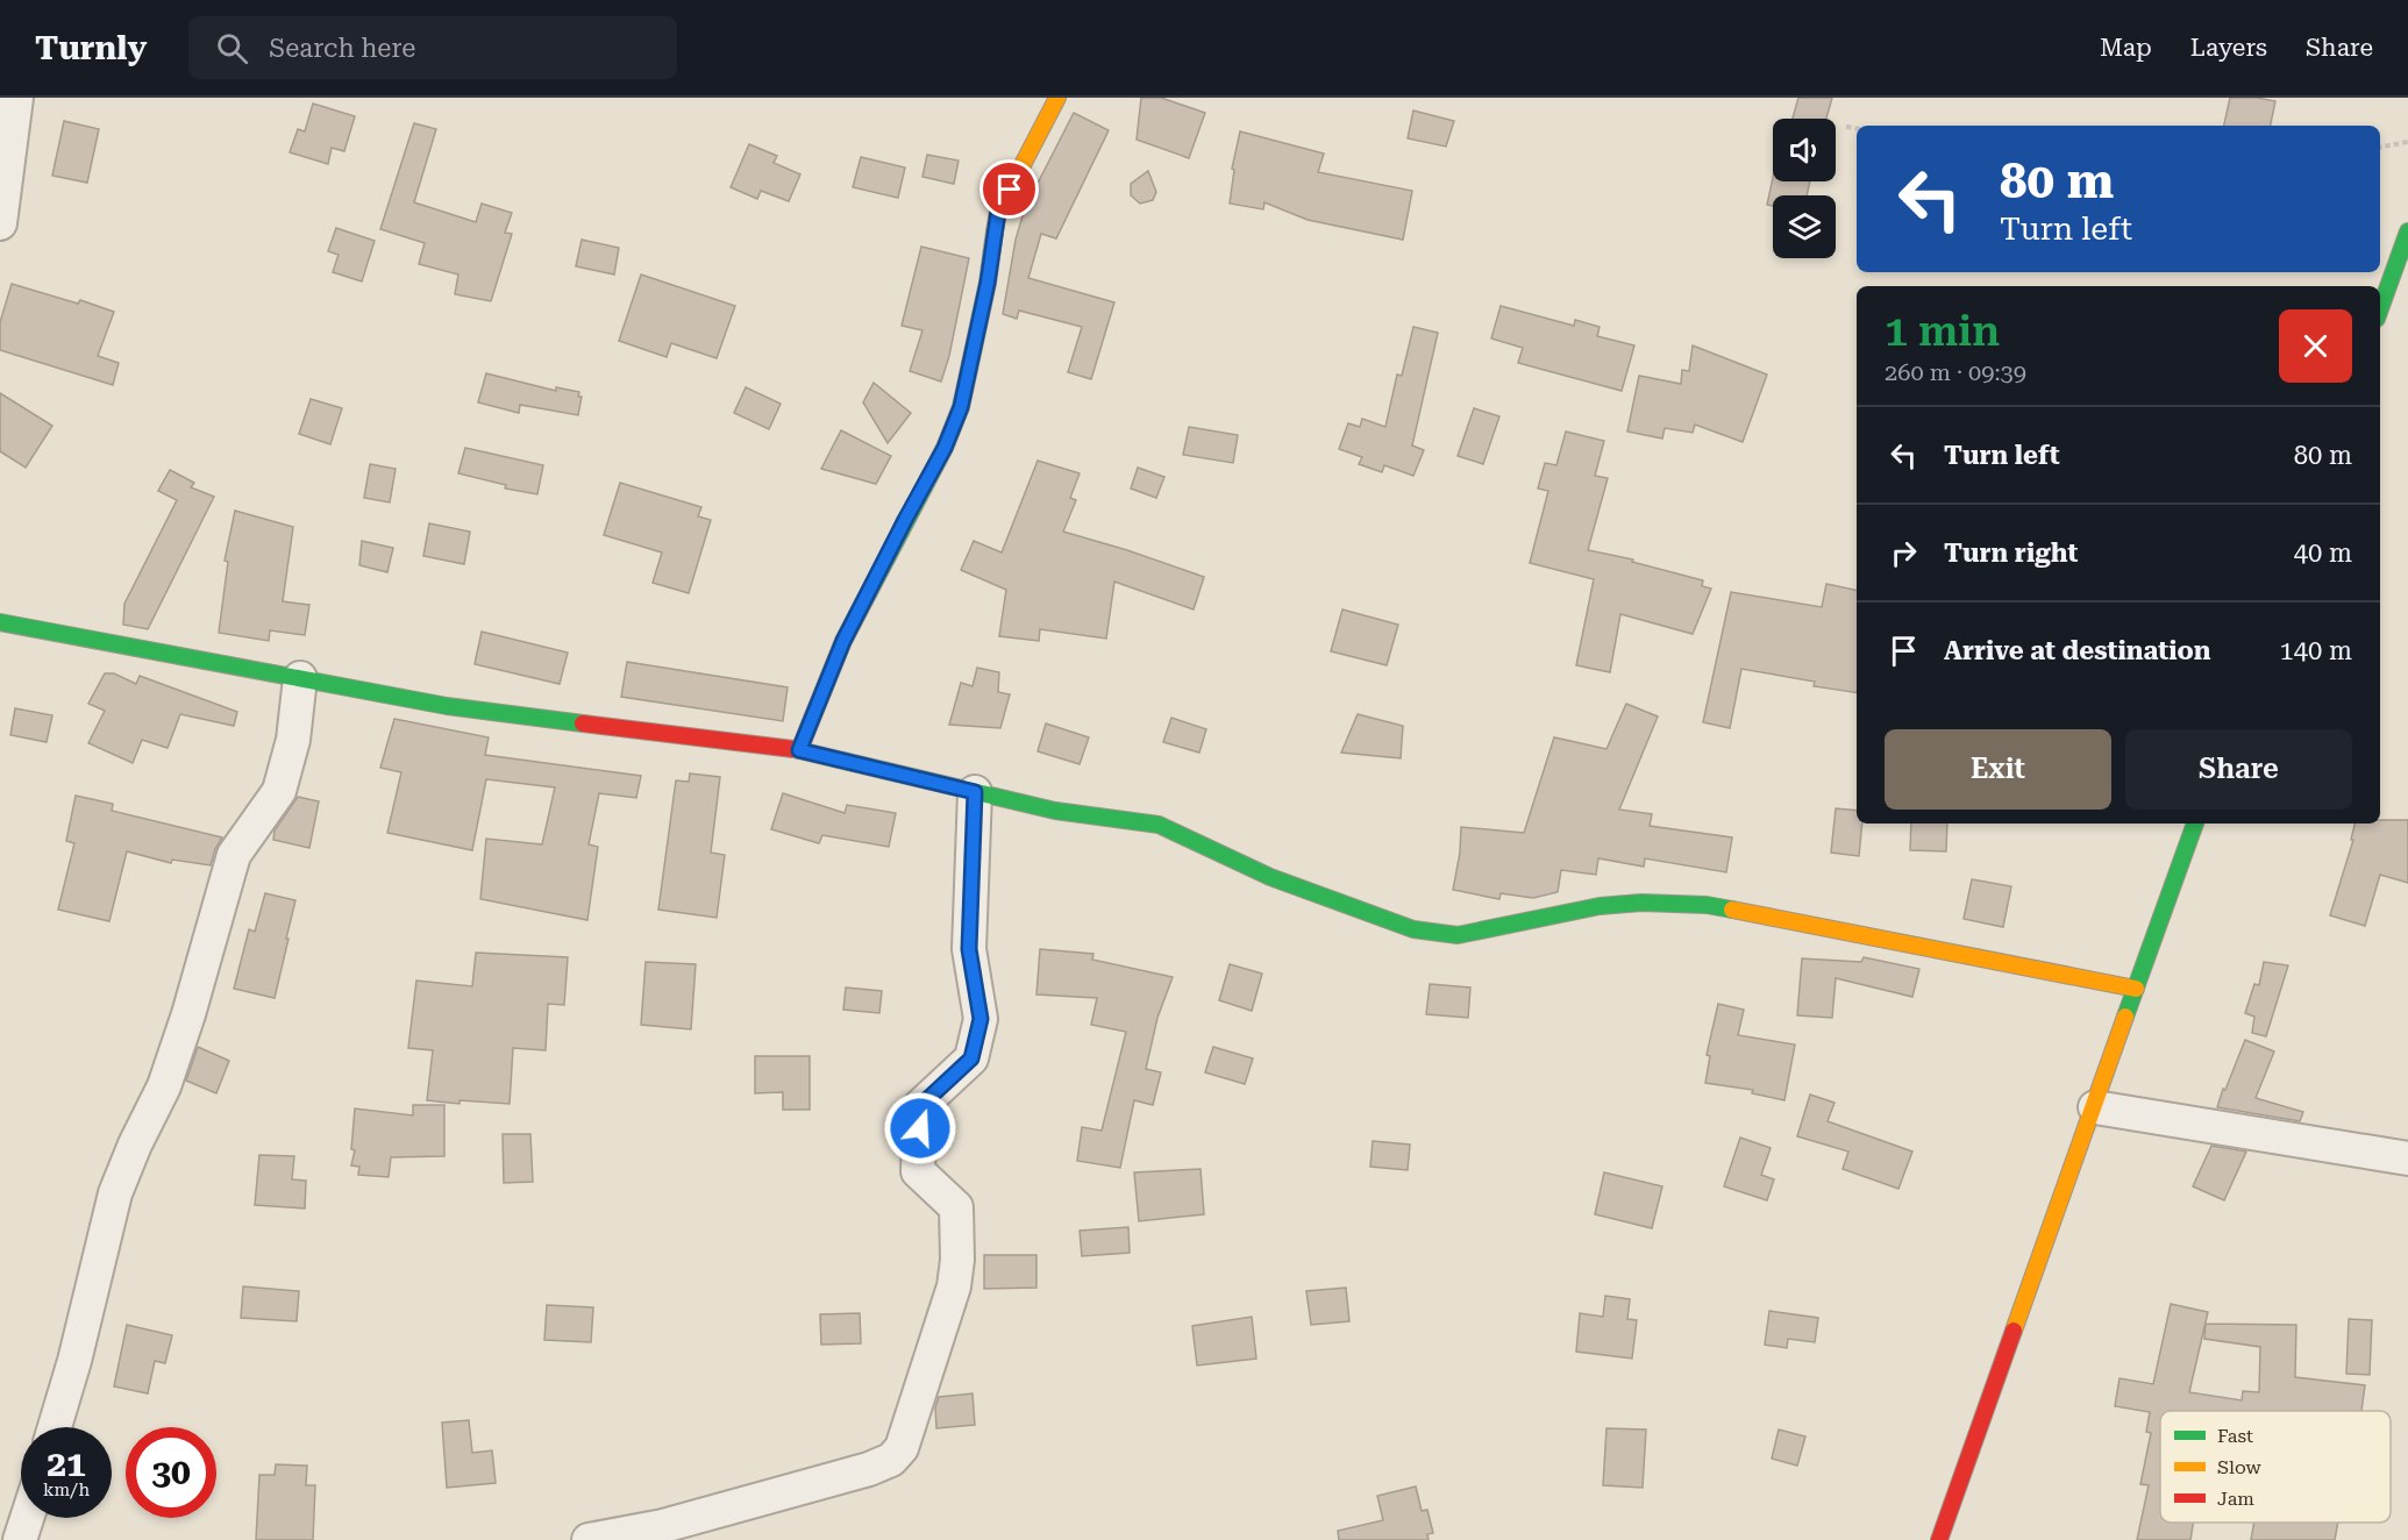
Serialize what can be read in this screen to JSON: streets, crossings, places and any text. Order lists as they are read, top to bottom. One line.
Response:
{"legend":["Fast","Slow","Jam"],"page":{"header":"Turnly","search":"Search here","nav":["Map","Layers","Share"],"turn":["80 m","Turn left"],"heading":["1 min","260 m · 09:39"],"list":[{"name":"Turn left","value":"80 m"},{"name":"Turn right","value":"40 m"},{"name":"Arrive at destination","value":"140 m"}],"buttons":["Exit","Share"],"speed":"21 km/h","limit":"30"}}
